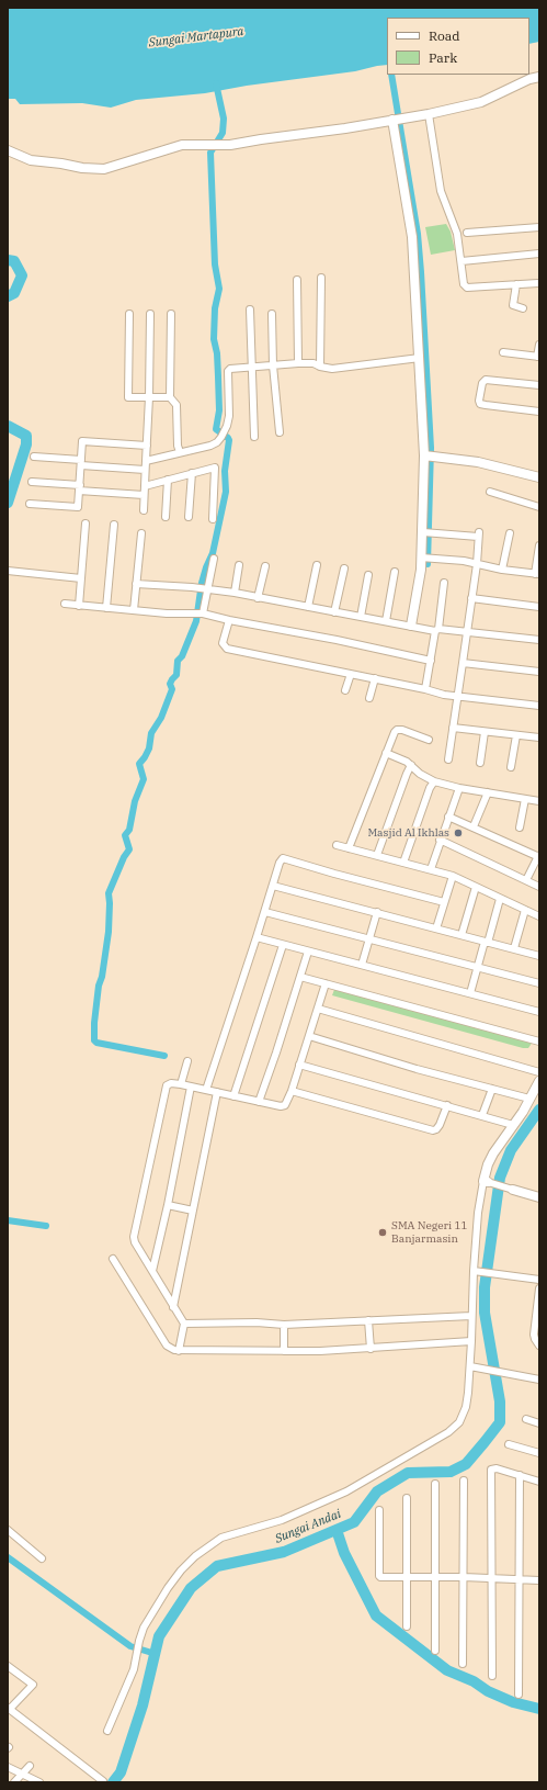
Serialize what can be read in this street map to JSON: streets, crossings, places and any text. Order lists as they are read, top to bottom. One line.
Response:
{"water":["Sungai Martapura","Sungai Andai"],"places":["Masjid Al Ikhlas","SMA Negeri 11 Banjarmasin"],"legend":["Road","Park"]}
